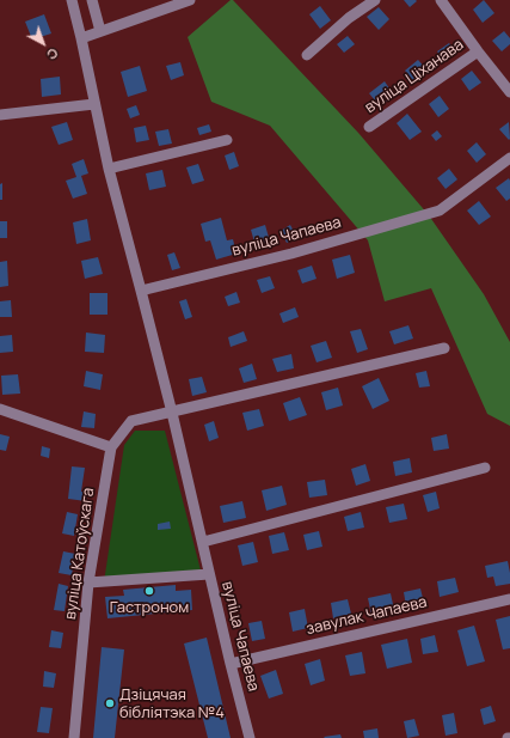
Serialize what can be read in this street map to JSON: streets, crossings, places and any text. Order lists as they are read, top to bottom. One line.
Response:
{"streets":{"street":["вуліца Ціханава","вуліца Чапаева","вуліца Катоўскага","завулак Чапаева"]},"crossings":[["вуліца Чапаева","вуліца Катоўскага"],["вуліца Чапаева","завулак Чапаева"]],"places":["Гастроном","Дзіцячая бібліятэка №4"],"north":"bottom right"}
